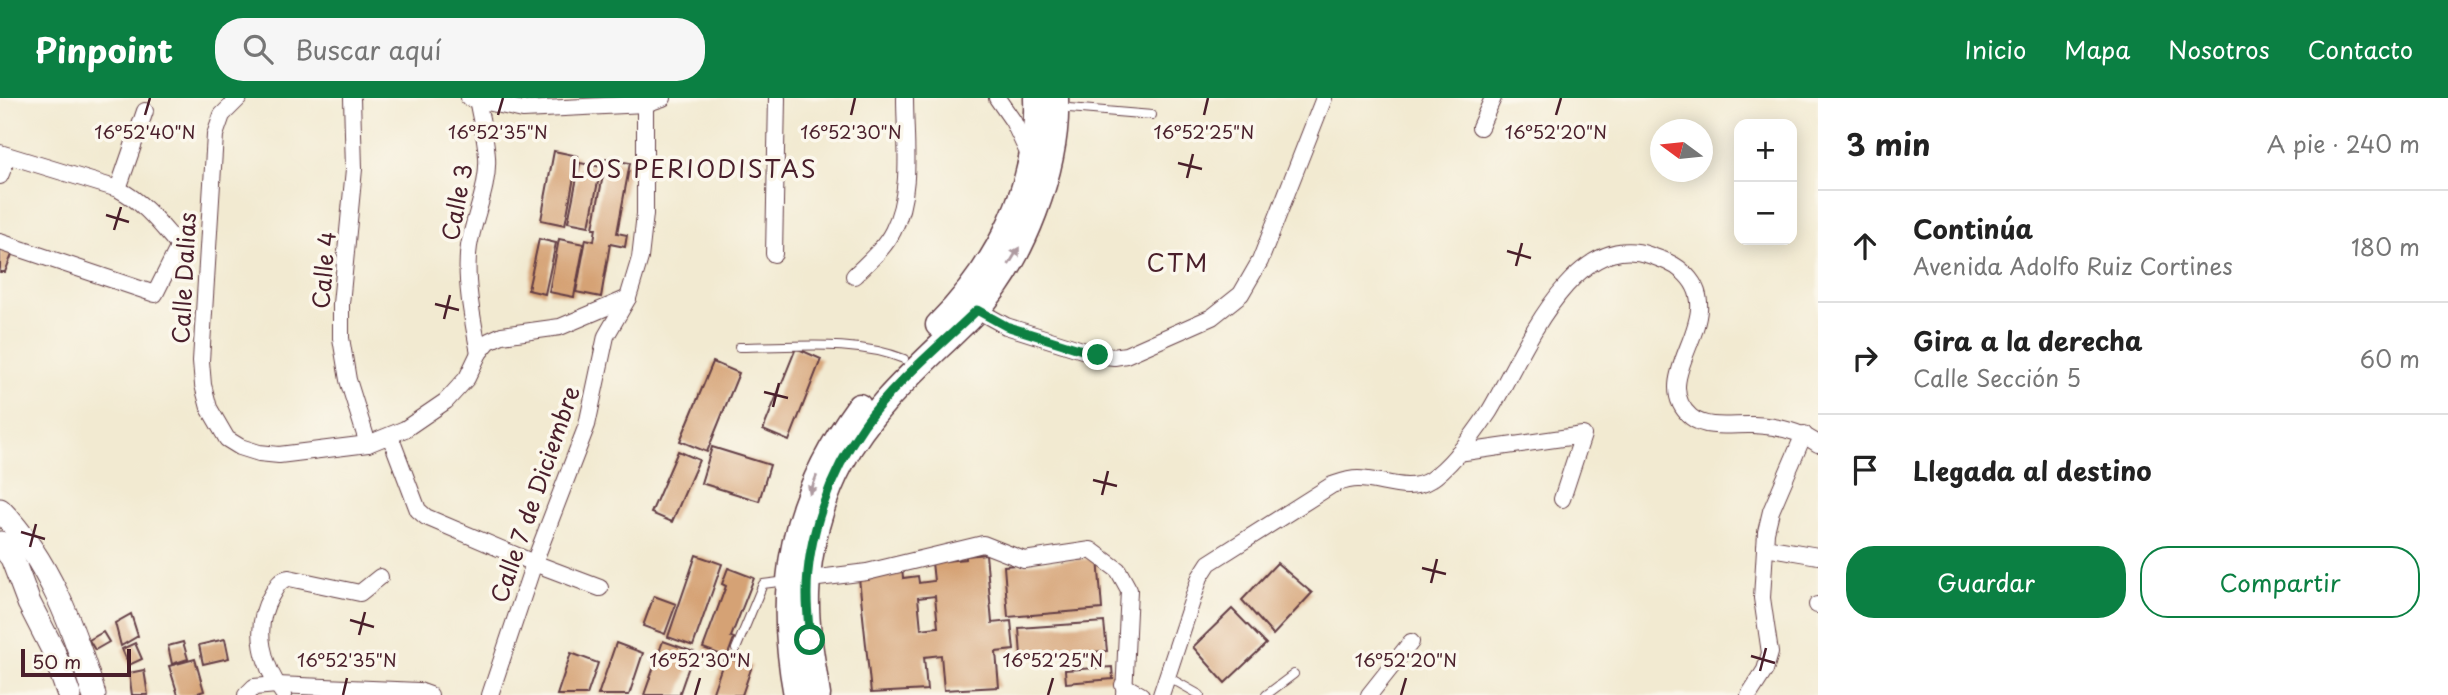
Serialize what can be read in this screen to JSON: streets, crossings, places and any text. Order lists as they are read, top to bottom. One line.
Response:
{"streets":{"street":["Calle 3","Calle 4","Calle Dalias","Calle 7 de Diciembre"]},"crossings":[["Calle 4","Calle Dalias"]],"districts":["LOS PERIODISTAS","CTM"],"scale_bar":"50 m","north":"left","page":{"header":"Pinpoint","search":"Buscar aquí","nav":["Inicio","Mapa","Nosotros","Contacto"],"heading":["3 min","A pie · 240 m"],"map_buttons":["+","−"],"list":[["Continúa","Avenida Adolfo Ruiz Cortines","180 m"],["Gira a la derecha","Calle Sección 5","60 m"],"Llegada al destino"],"buttons":["Guardar","Compartir"],"scale":"50 m"},"coordinates":["16°52'40\"N","16°52'35\"N","16°52'30\"N","16°52'25\"N","16°52'20\"N"]}
